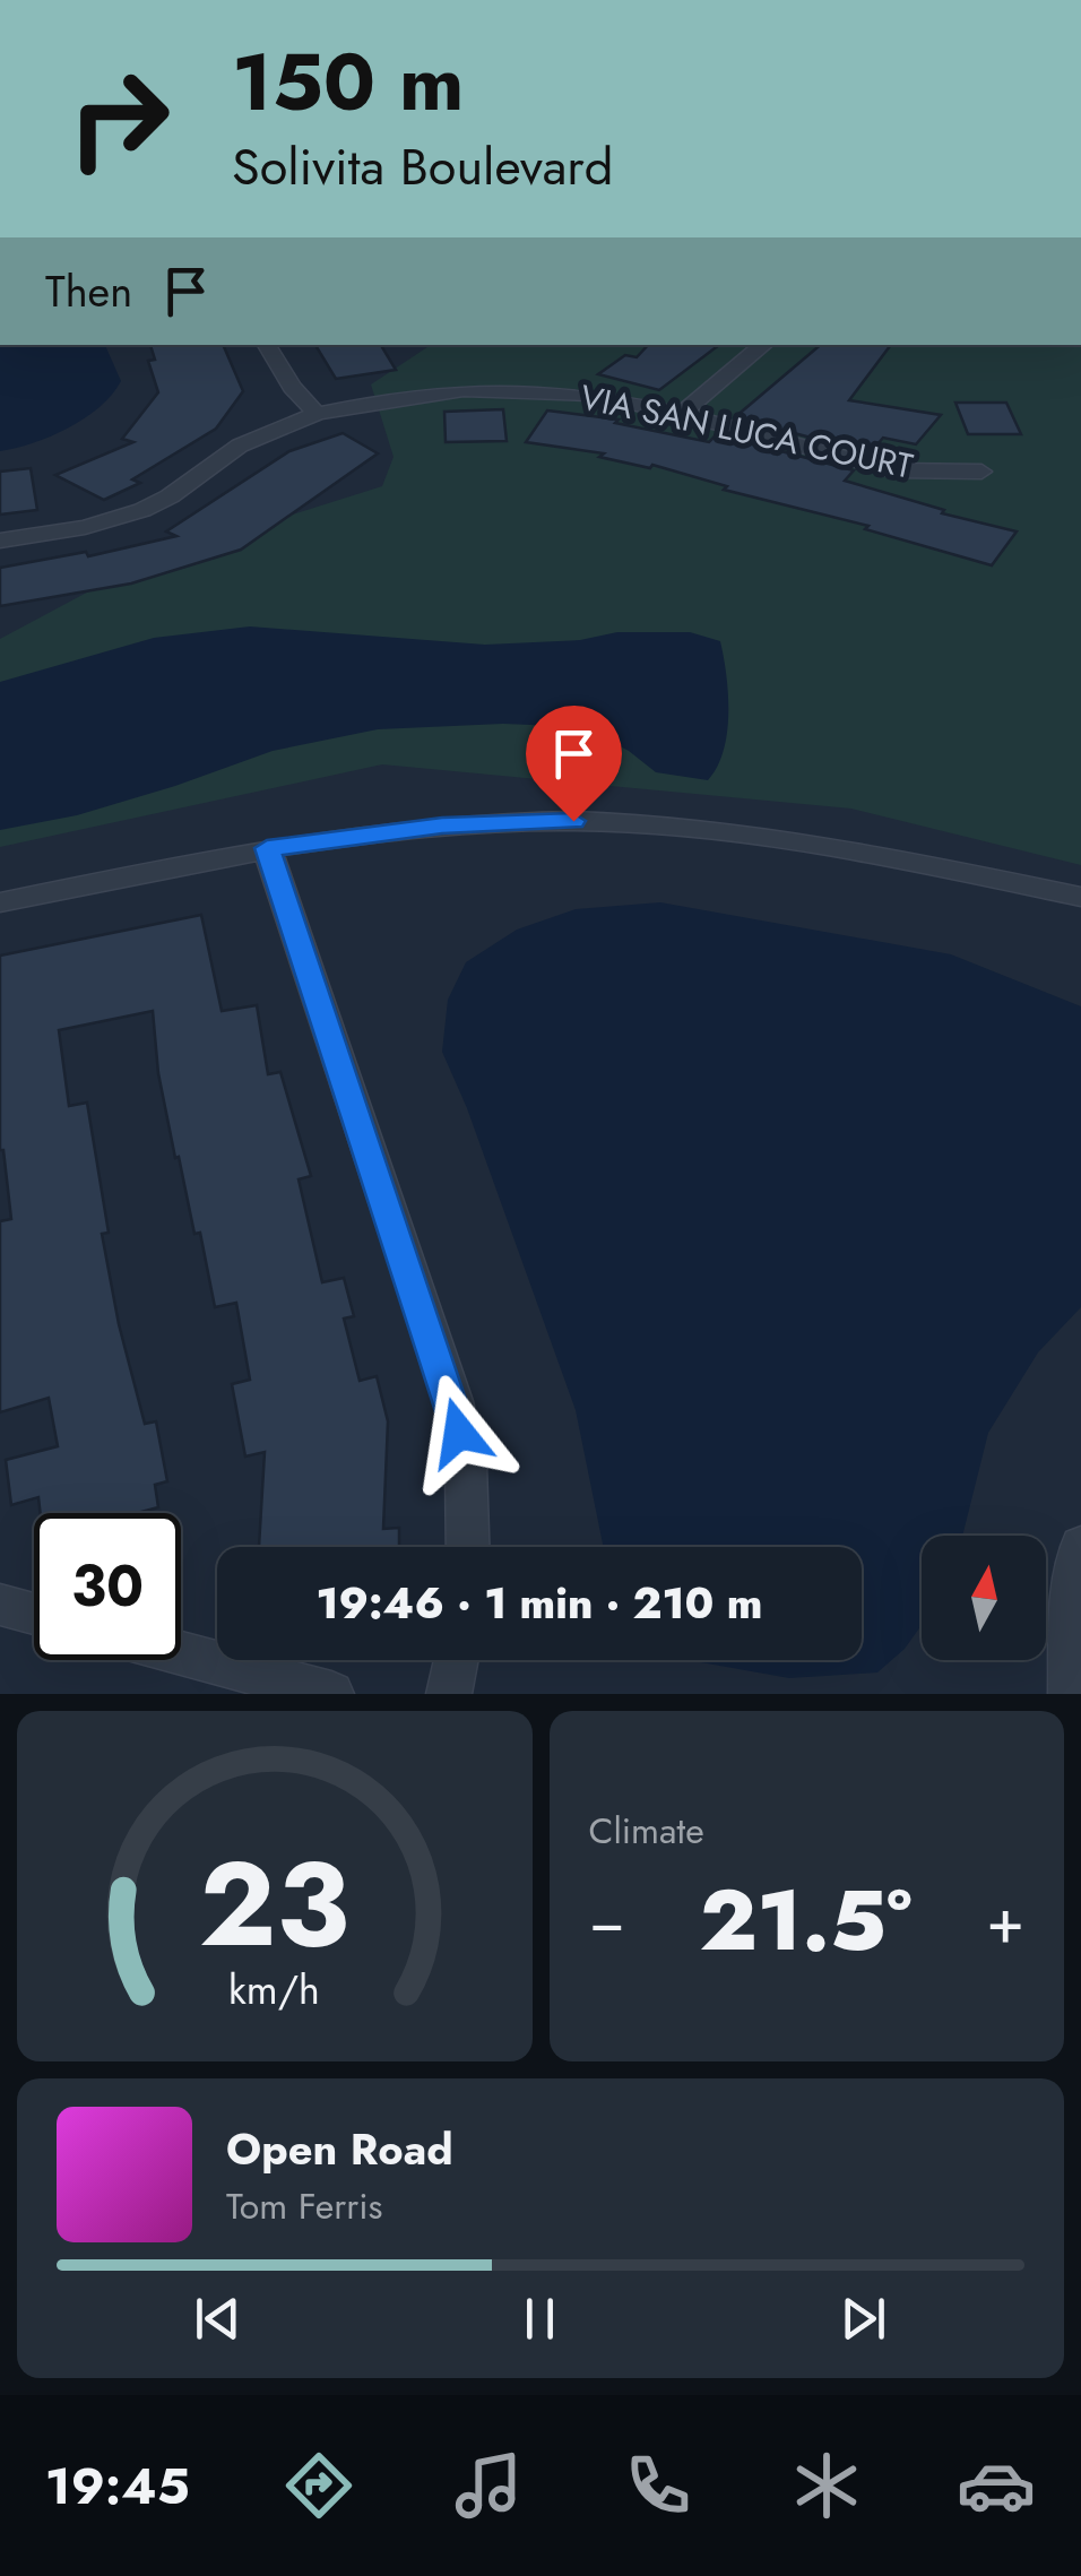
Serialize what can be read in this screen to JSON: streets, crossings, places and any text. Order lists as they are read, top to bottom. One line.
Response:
{"streets":{"street":["VIA SAN LUCA COURT"]},"north":"top","page":{"turn":["150 m","Solivita Boulevard"],"then":"Then","limit":"30","trip":"19:46 · 1 min · 210 m","tile":"Climate","heat":["−","21.5°","+"],"song":["Open Road","Tom Ferris"],"tabs":"19:45","gauge":["23","km/h"]}}
